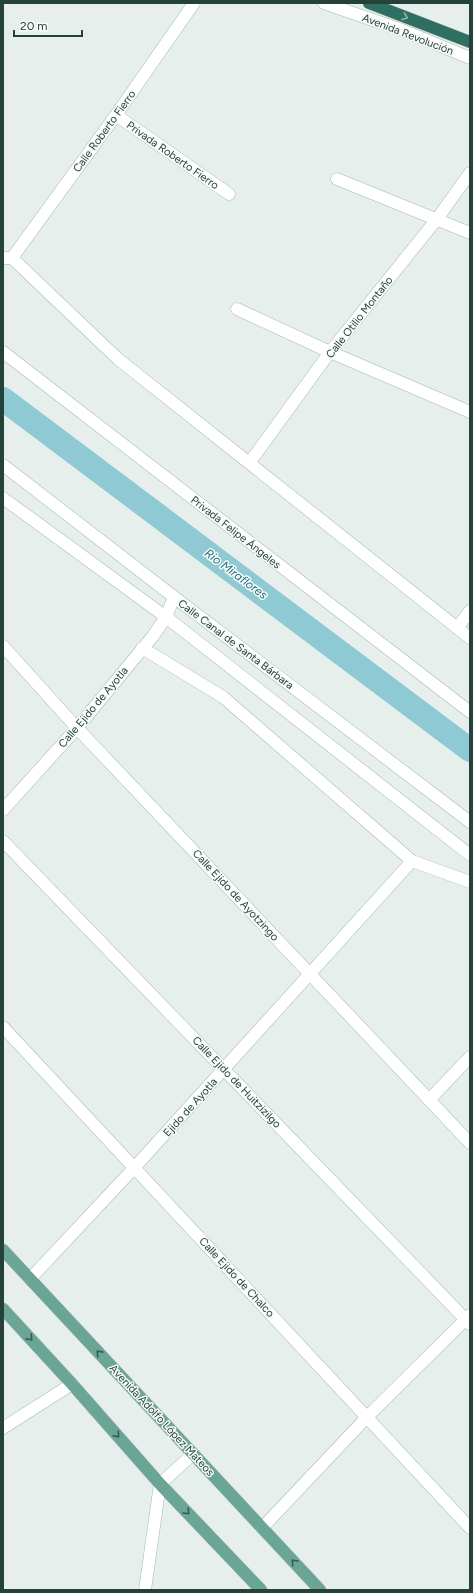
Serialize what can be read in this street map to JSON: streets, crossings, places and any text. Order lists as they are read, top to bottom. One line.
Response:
{"streets":{"main road":["Avenida Adolfo López Mateos"],"street":["Avenida Revolución","Calle Roberto Fierro","Privada Roberto Fierro","Calle Otilio Montaño","Privada Felipe Ángeles","Calle Canal de Santa Bárbara","Calle Ejido de Ayotla","Calle Ejido de Ayotzingo","Calle Ejido de Huitzizilgo","Ejido de Ayotla","Calle Ejido de Chalco"]},"crossings":[["Calle Roberto Fierro","Privada Roberto Fierro"],["Calle Canal de Santa Bárbara","Calle Ejido de Ayotla"],["Calle Ejido de Ayotla","Calle Ejido de Ayotzingo"],["Calle Ejido de Ayotzingo","Ejido de Ayotla"],["Calle Ejido de Huitzizilgo","Ejido de Ayotla"],["Ejido de Ayotla","Calle Ejido de Chalco"],["Ejido de Ayotla","Avenida Adolfo López Mateos"]],"water":["Rio Miraflores"],"scale_bar":"20 m"}
